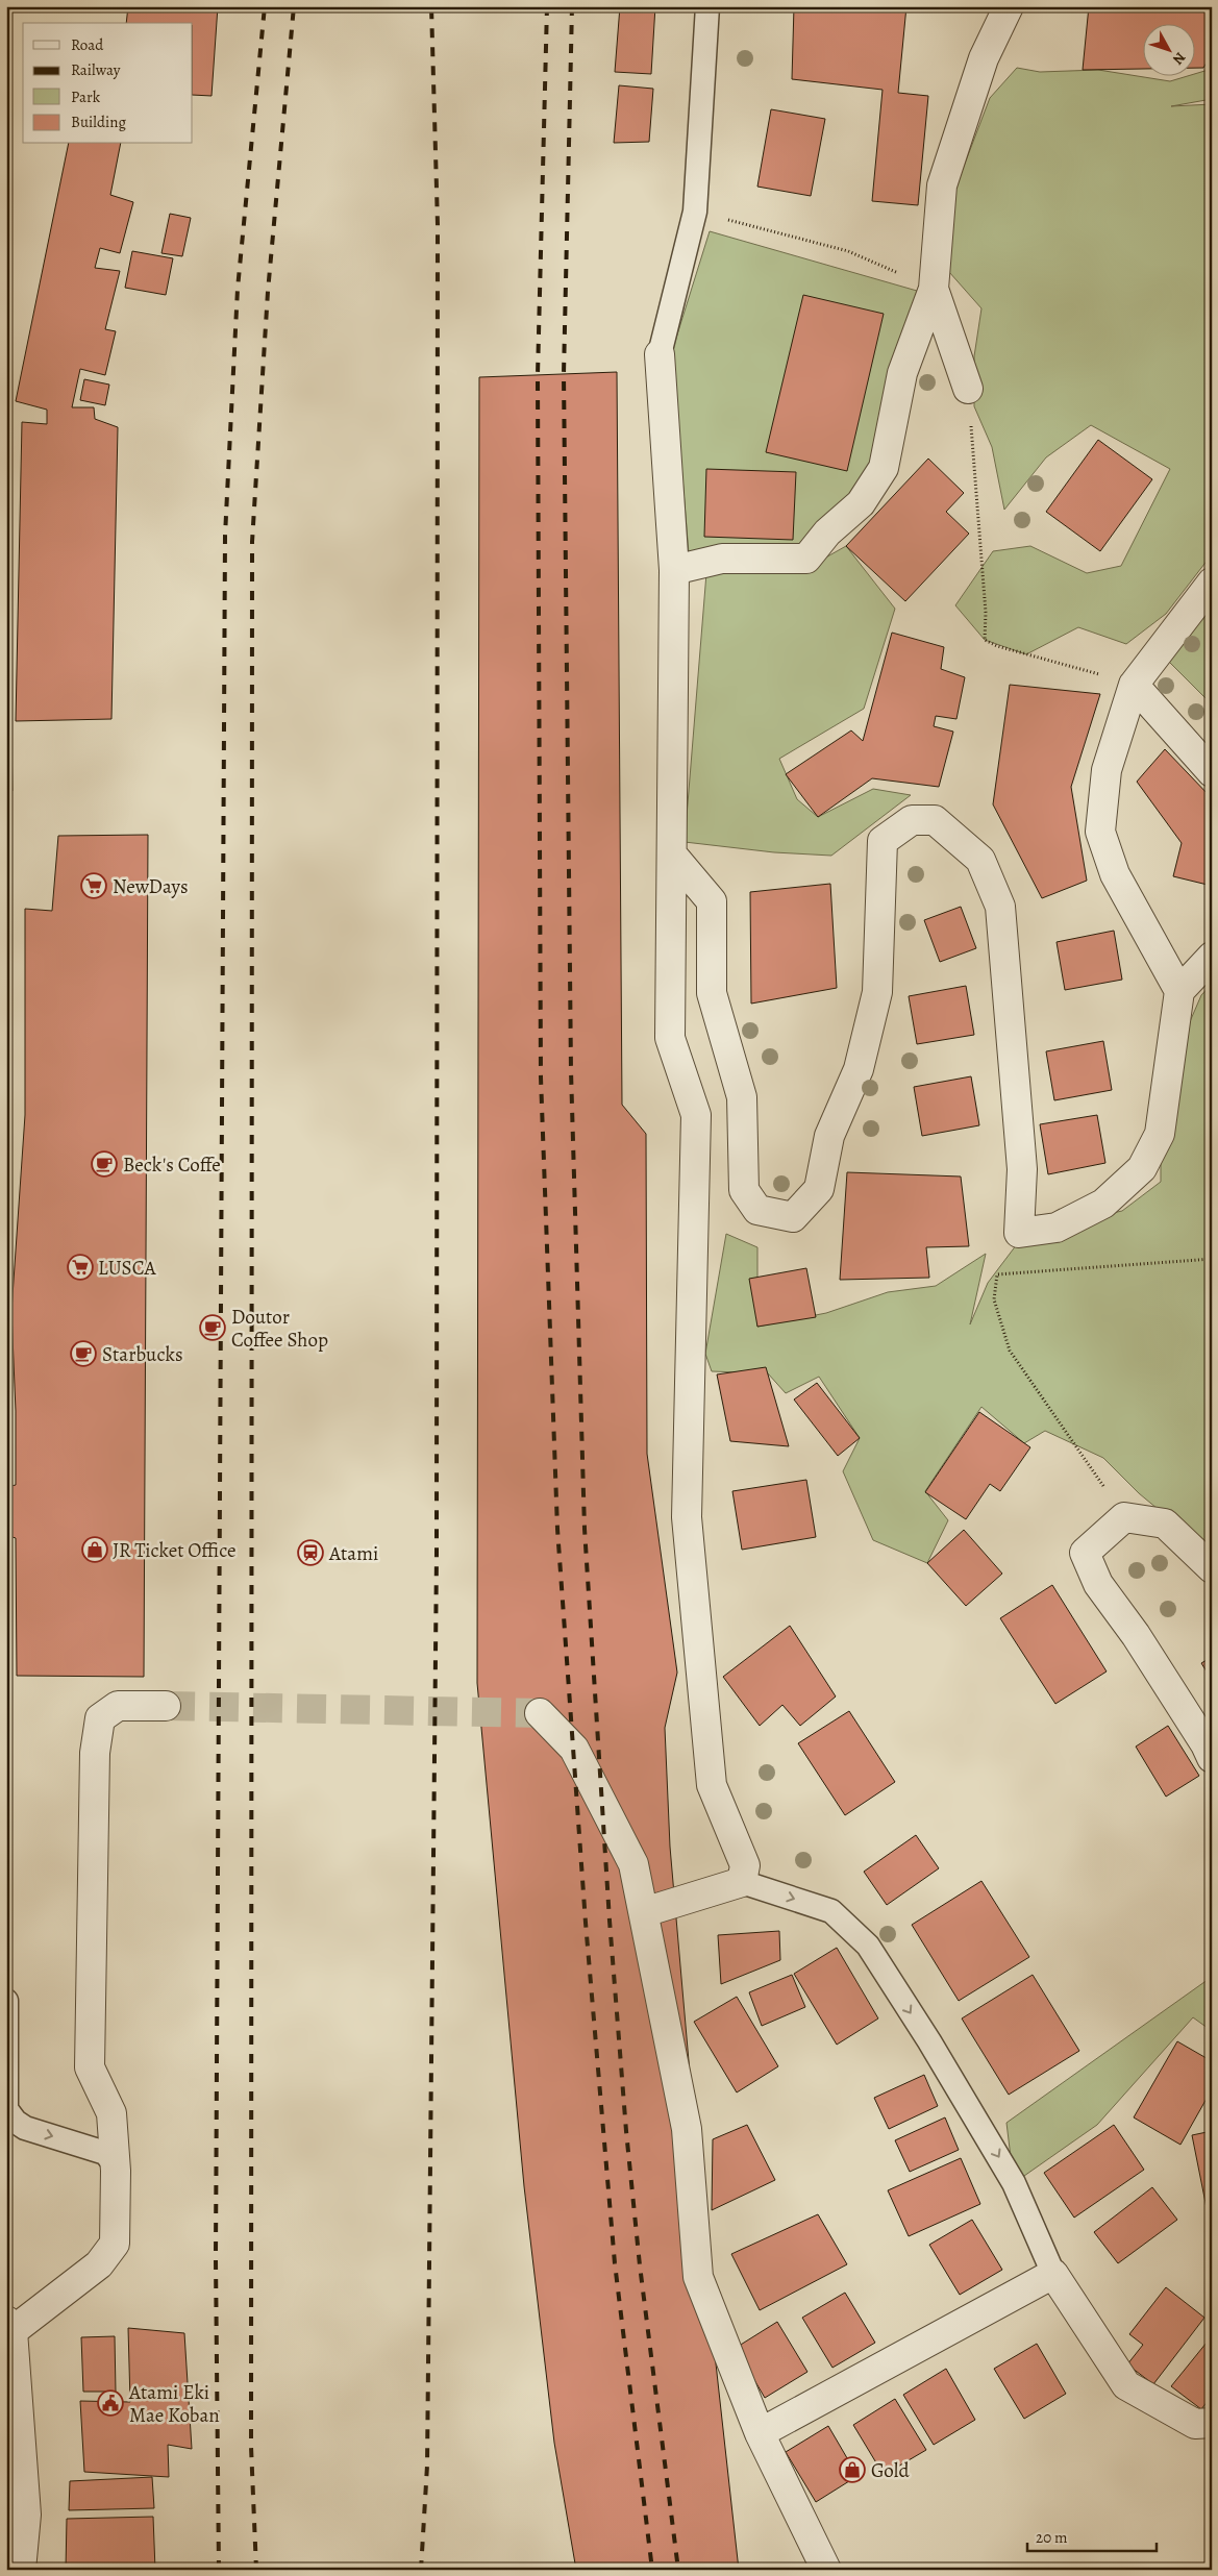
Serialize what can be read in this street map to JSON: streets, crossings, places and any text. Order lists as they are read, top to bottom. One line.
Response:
{"places":{"supermarket":["NewDays","LUSCA"],"cafe":["Beck's Coffe","Doutor Coffee Shop","Starbucks"],"shop":["JR Ticket Office","Gold"],"station":["Atami"],"public building":["Atami Eki Mae Koban"]},"legend":["Road","Railway","Park","Building"],"scale_bar":"20 m","north":"bottom right"}
